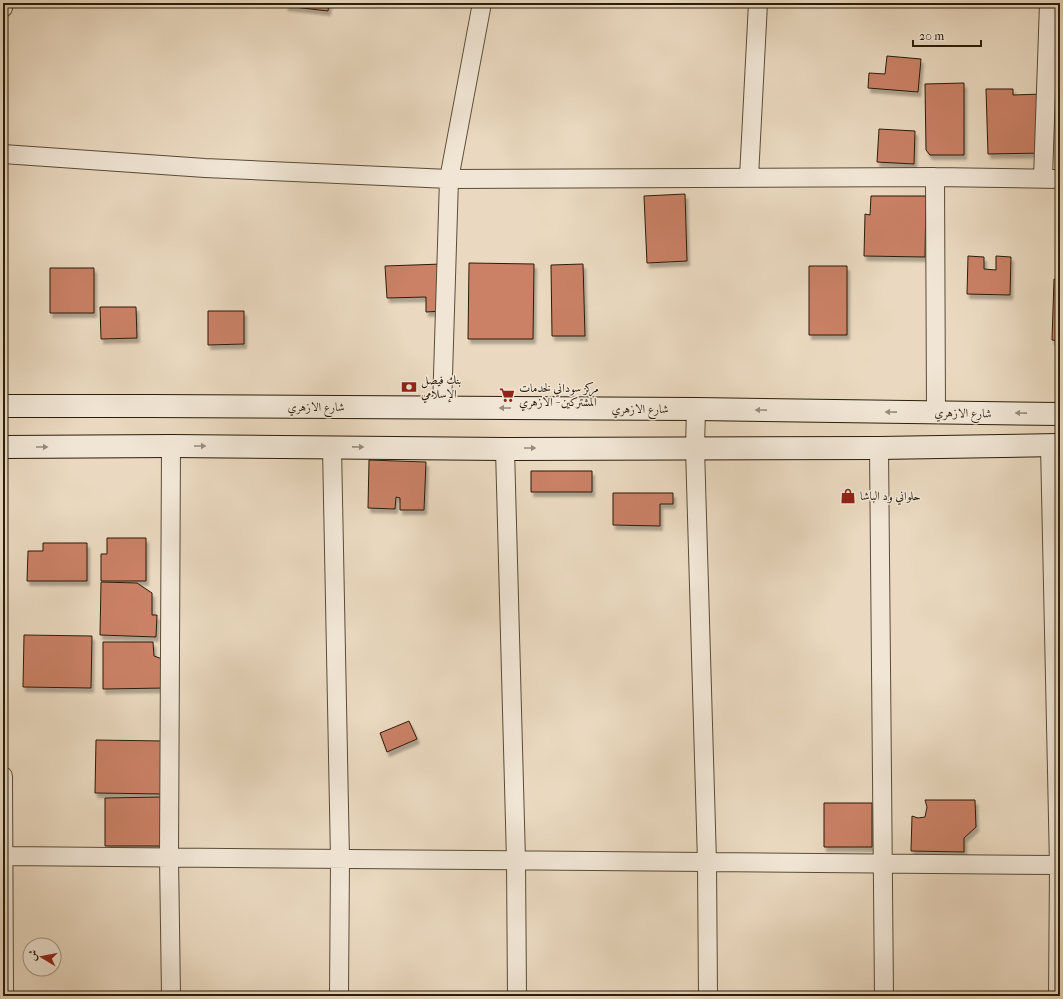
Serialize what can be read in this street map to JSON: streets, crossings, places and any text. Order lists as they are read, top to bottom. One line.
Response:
{"streets":{"street":["شارع الازهري"]},"places":{"bank":["بنك فيصل الإسلامي"],"supermarket":["مركز سوداني لخدمات المشتركين - الازهري"],"shop":["حلواني ود الباشا"]},"scale_bar":"20 m","north":"left"}
